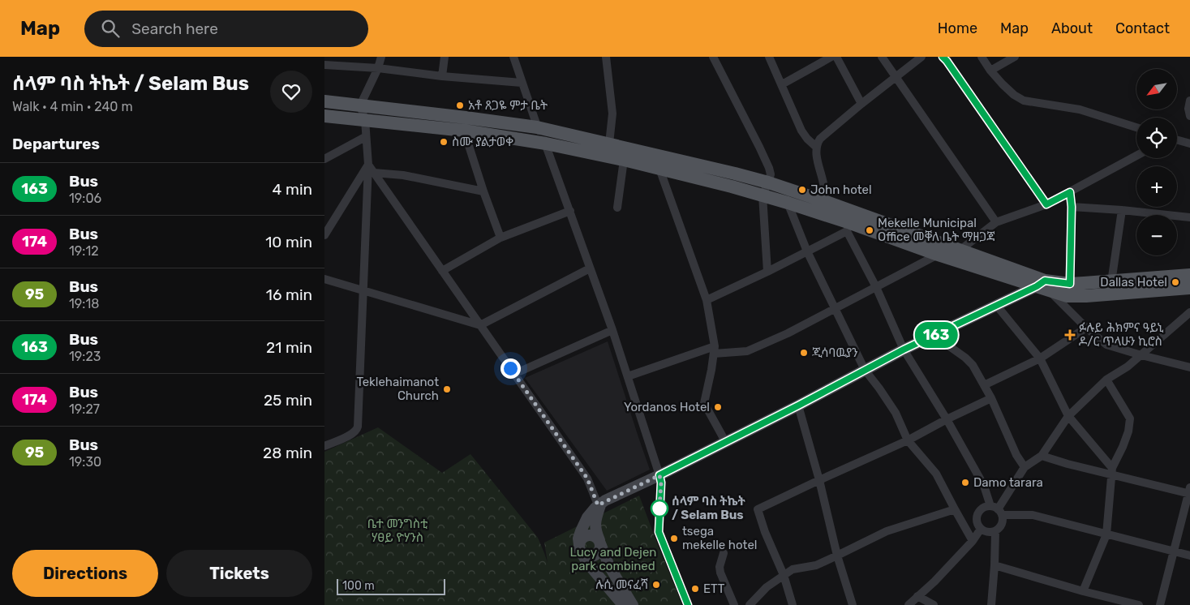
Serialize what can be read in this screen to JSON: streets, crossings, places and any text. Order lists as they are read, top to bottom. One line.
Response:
{"parks":["ቤተ መንግስቲ ሃፀይ ዮሃንስ","Lucy and Dejen park combined"],"places":{"other":["አቶ ጸጋዬ ምታ ቤት","ስሙ ያልታወቀ","John hotel","Mekelle Municipal Office መቐለ ቤት ማዘጋጃ","Dallas Hotel","ጂሳባዉያን","Teklehaimanot Church","Yordanos Hotel","Damo tarara","ሰላም ባስ ትኬት / Selam Bus","tsega mekelle hotel","ሉሲ መናፈሻ","ETT"],"health":["ፉሉይ ሕክምና ዓይኒ ዶ/ር ጥላሁን ኪሮስ"]},"lines":["bus line 163"],"scale_bar":"100 m","north":"bottom left","page":{"header":"Map","search":"Search here","nav":["Home","Map","About","Contact"],"heading":[["ሰላም ባስ ትኬት / Selam Bus","Walk · 4 min · 240 m"],"Departures"],"on_map":"163","map_buttons":["+","−"],"list":[{"mark":"163","name":"Bus","note":"19:06","value":"4 min"},{"mark":"174","name":"Bus","note":"19:12","value":"10 min"},{"mark":"95","name":"Bus","note":"19:18","value":"16 min"},{"mark":"163","name":"Bus","note":"19:23","value":"21 min"},{"mark":"174","name":"Bus","note":"19:27","value":"25 min"},{"mark":"95","name":"Bus","note":"19:30","value":"28 min"}],"buttons":["Directions","Tickets"],"scale":"100 m"}}
